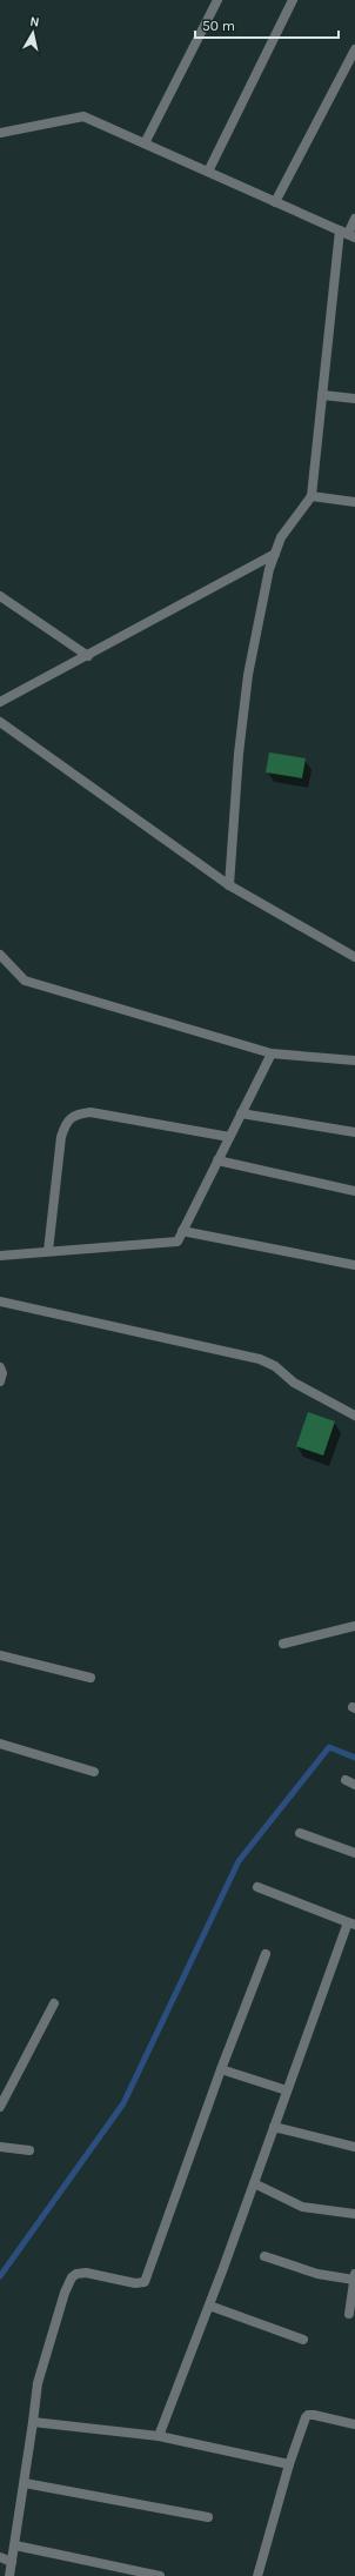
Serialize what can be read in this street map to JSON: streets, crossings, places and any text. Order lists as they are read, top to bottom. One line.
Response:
{"scale_bar":"50 m","north":"top"}
